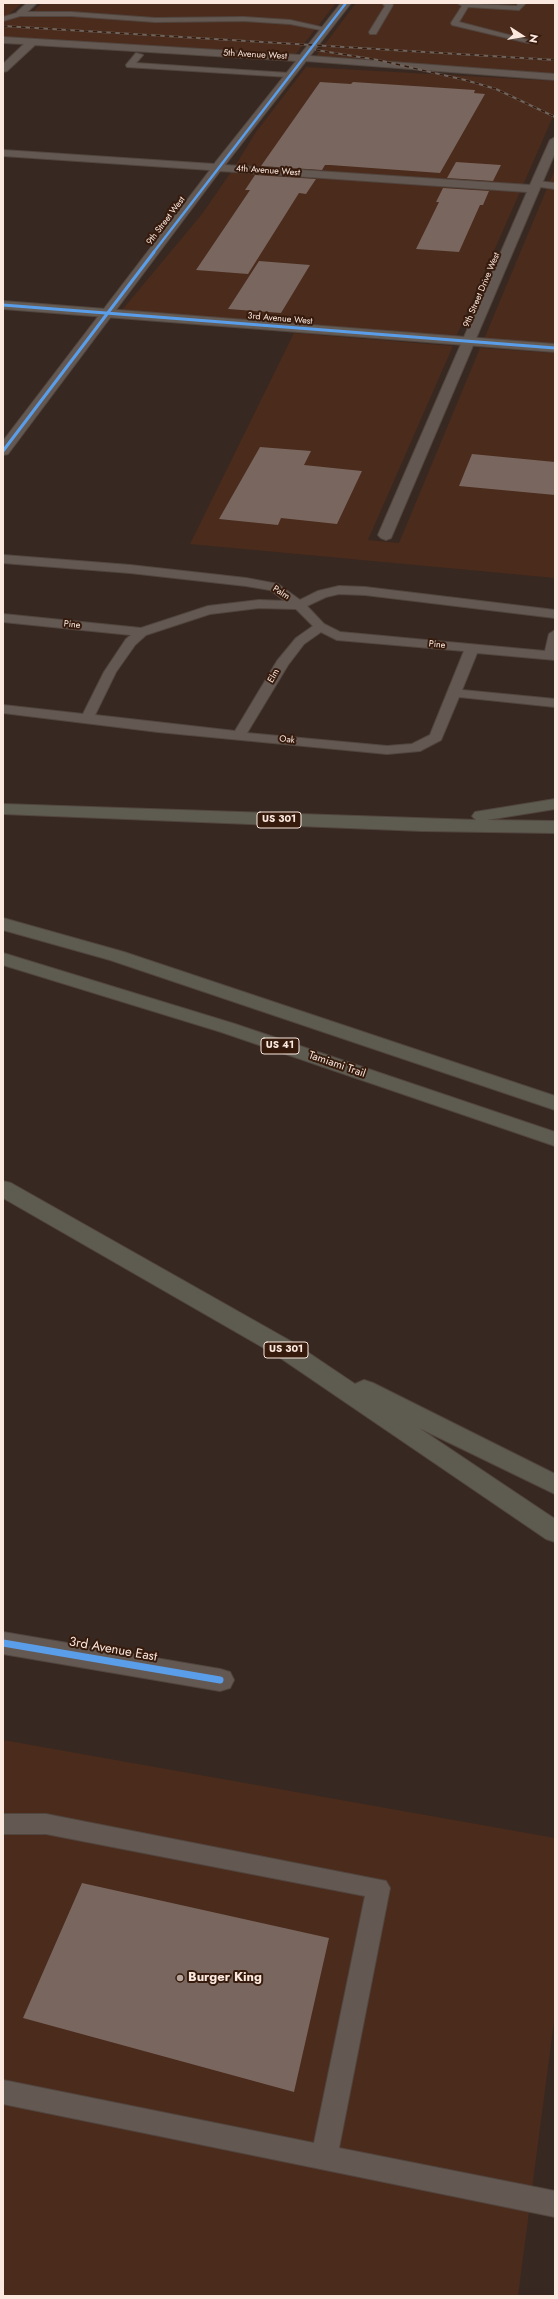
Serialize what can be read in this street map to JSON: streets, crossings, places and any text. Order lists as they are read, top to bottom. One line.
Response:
{"streets":{"highway":["US 301","US 41","Tamiami Trail"],"street":["5th Avenue West","4th Avenue West","9th Street West","9th Street Drive West","3rd Avenue West","3rd Avenue East"],"lane":["Palm","Pine","Elm","Oak"]},"crossings":[["5th Avenue West","9th Street West"],["4th Avenue West","9th Street West"],["4th Avenue West","9th Street Drive West"],["9th Street West","3rd Avenue West"],["9th Street Drive West","3rd Avenue West"],["Palm","Pine"],["Pine","Elm"],["Pine","Oak"],["Elm","Oak"]],"places":["Burger King"],"north":"right"}
